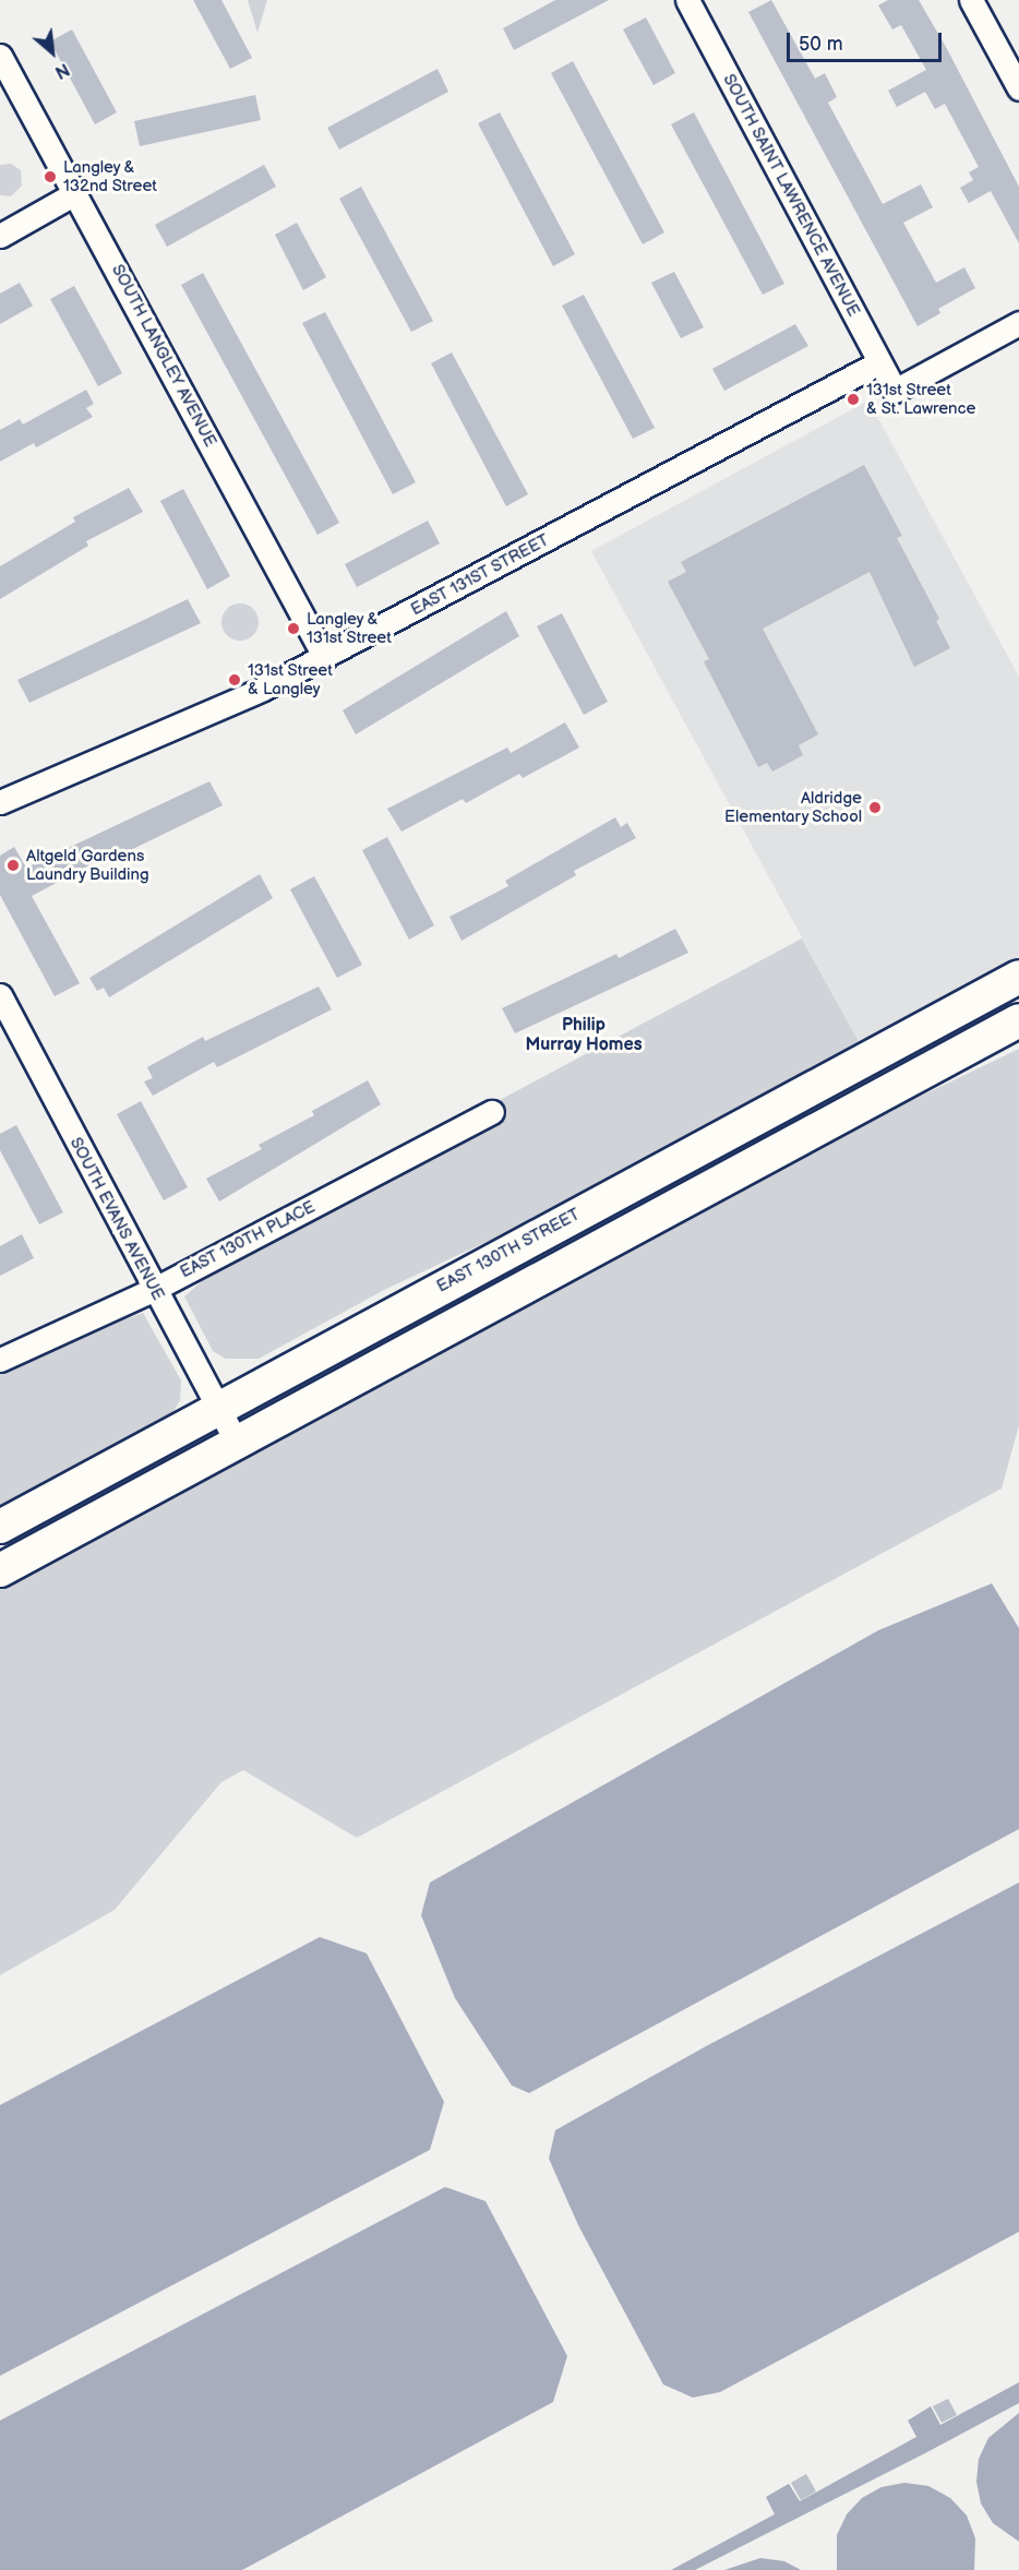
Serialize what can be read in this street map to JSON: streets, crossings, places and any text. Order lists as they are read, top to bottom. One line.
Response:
{"streets":{"main road":["EAST 130TH STREET"],"street":["SOUTH SAINT LAWRENCE AVENUE","SOUTH LANGLEY AVENUE","EAST 131ST STREET","SOUTH EVANS AVENUE","EAST 130TH PLACE"]},"crossings":[["SOUTH SAINT LAWRENCE AVENUE","EAST 131ST STREET"],["SOUTH LANGLEY AVENUE","EAST 131ST STREET"],["SOUTH EVANS AVENUE","EAST 130TH PLACE"],["SOUTH EVANS AVENUE","EAST 130TH STREET"]],"districts":["Philip Murray Homes"],"places":["Langley & 132nd Street","131st Street & St. Lawrence","Langley & 131st Street","131st Street & Langley","Aldridge Elementary School","Altgeld Gardens Laundry Building"],"scale_bar":"50 m","north":"bottom right"}
